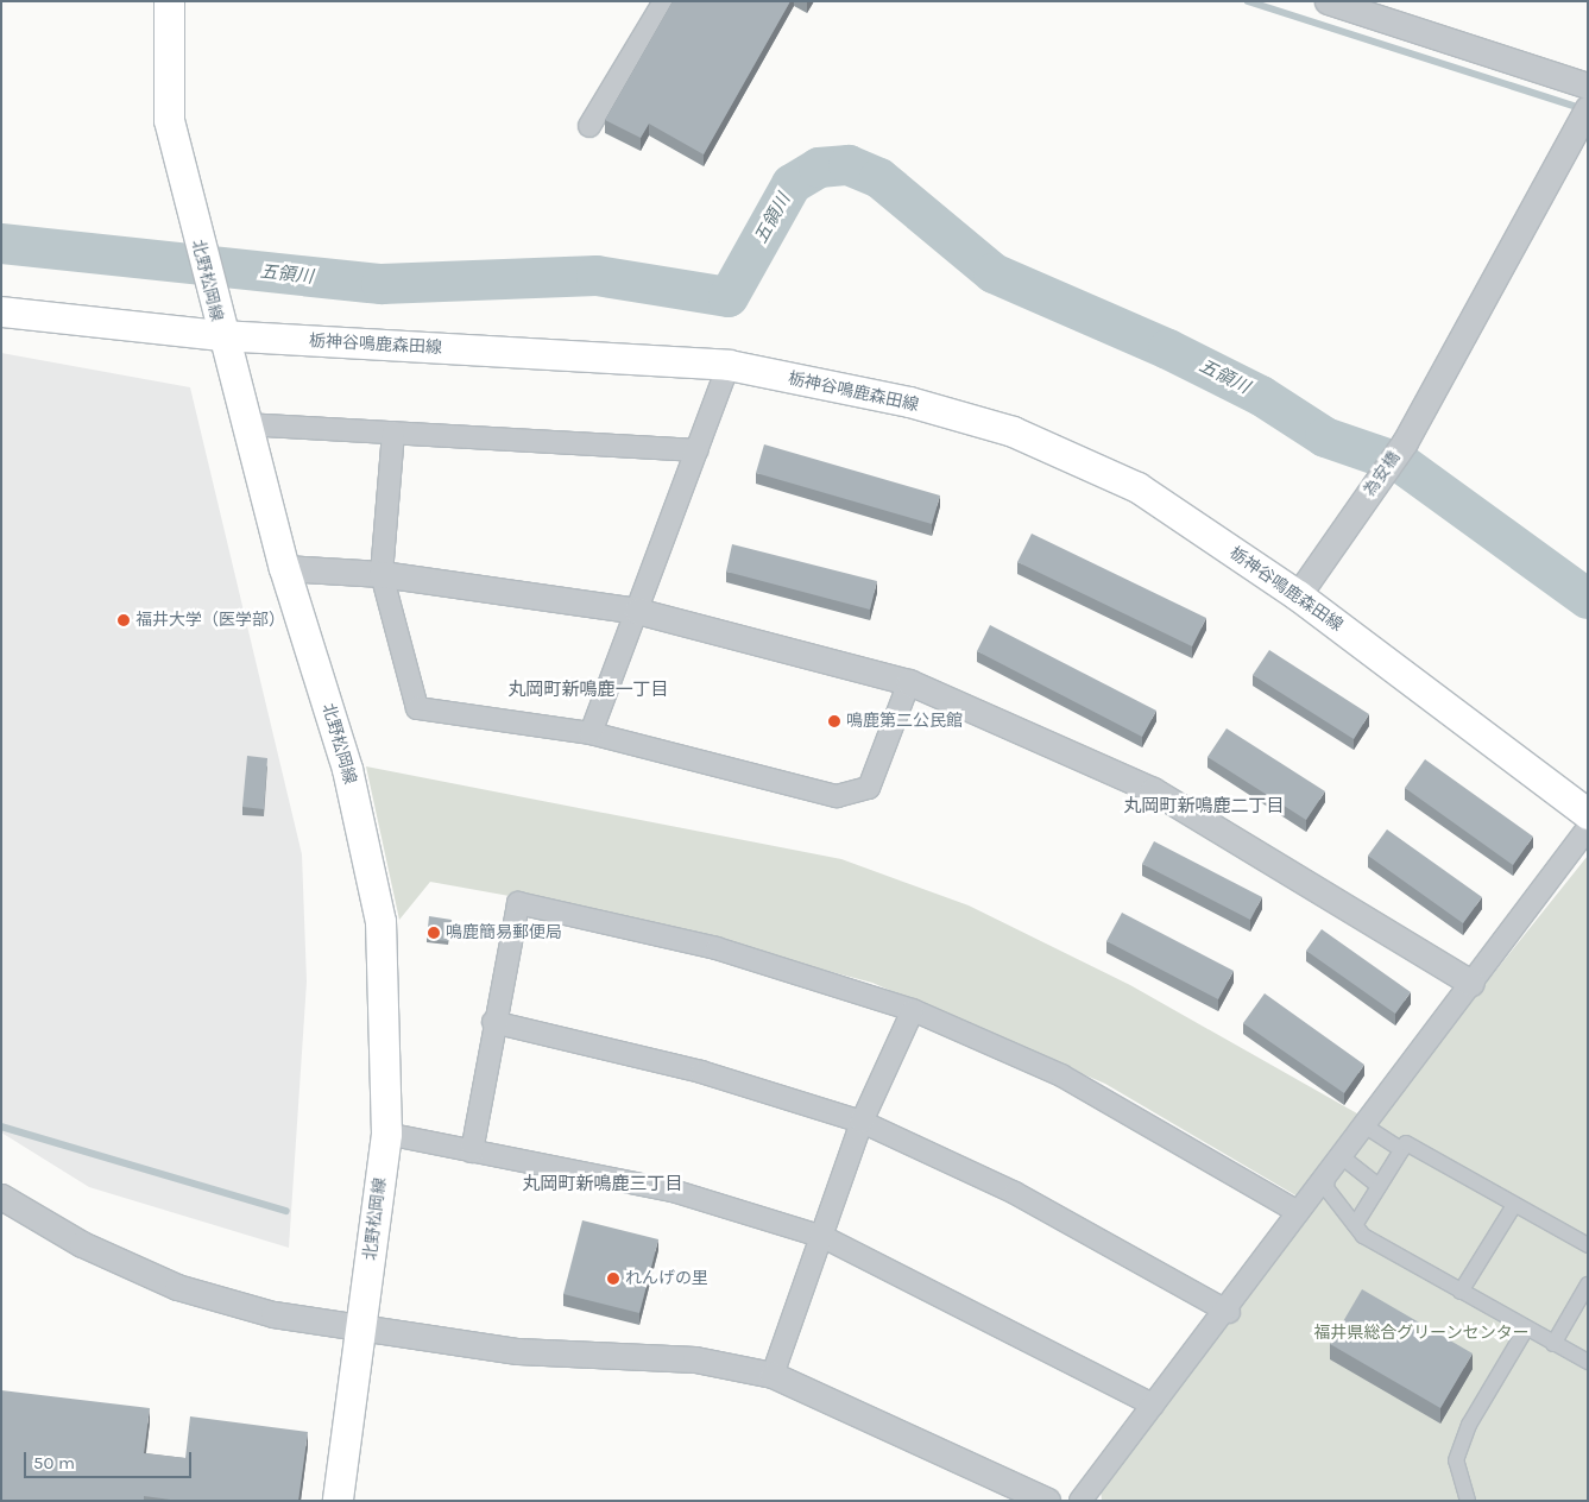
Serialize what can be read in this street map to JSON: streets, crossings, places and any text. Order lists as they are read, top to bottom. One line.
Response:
{"streets":{"main road":["北野松岡線","栃神谷鳴鹿森田線"],"street":["為安橋"]},"crossings":[["北野松岡線","栃神谷鳴鹿森田線"],["栃神谷鳴鹿森田線","為安橋"]],"districts":["丸岡町新鳴鹿一丁目","丸岡町新鳴鹿二丁目","丸岡町新鳴鹿三丁目"],"water":["五領川"],"parks":["福井県総合グリーンセンター"],"places":["福井大学（医学部）","鳴鹿第二公民館","鳴鹿簡易郵便局","れんげの里"],"scale_bar":"50 m"}
